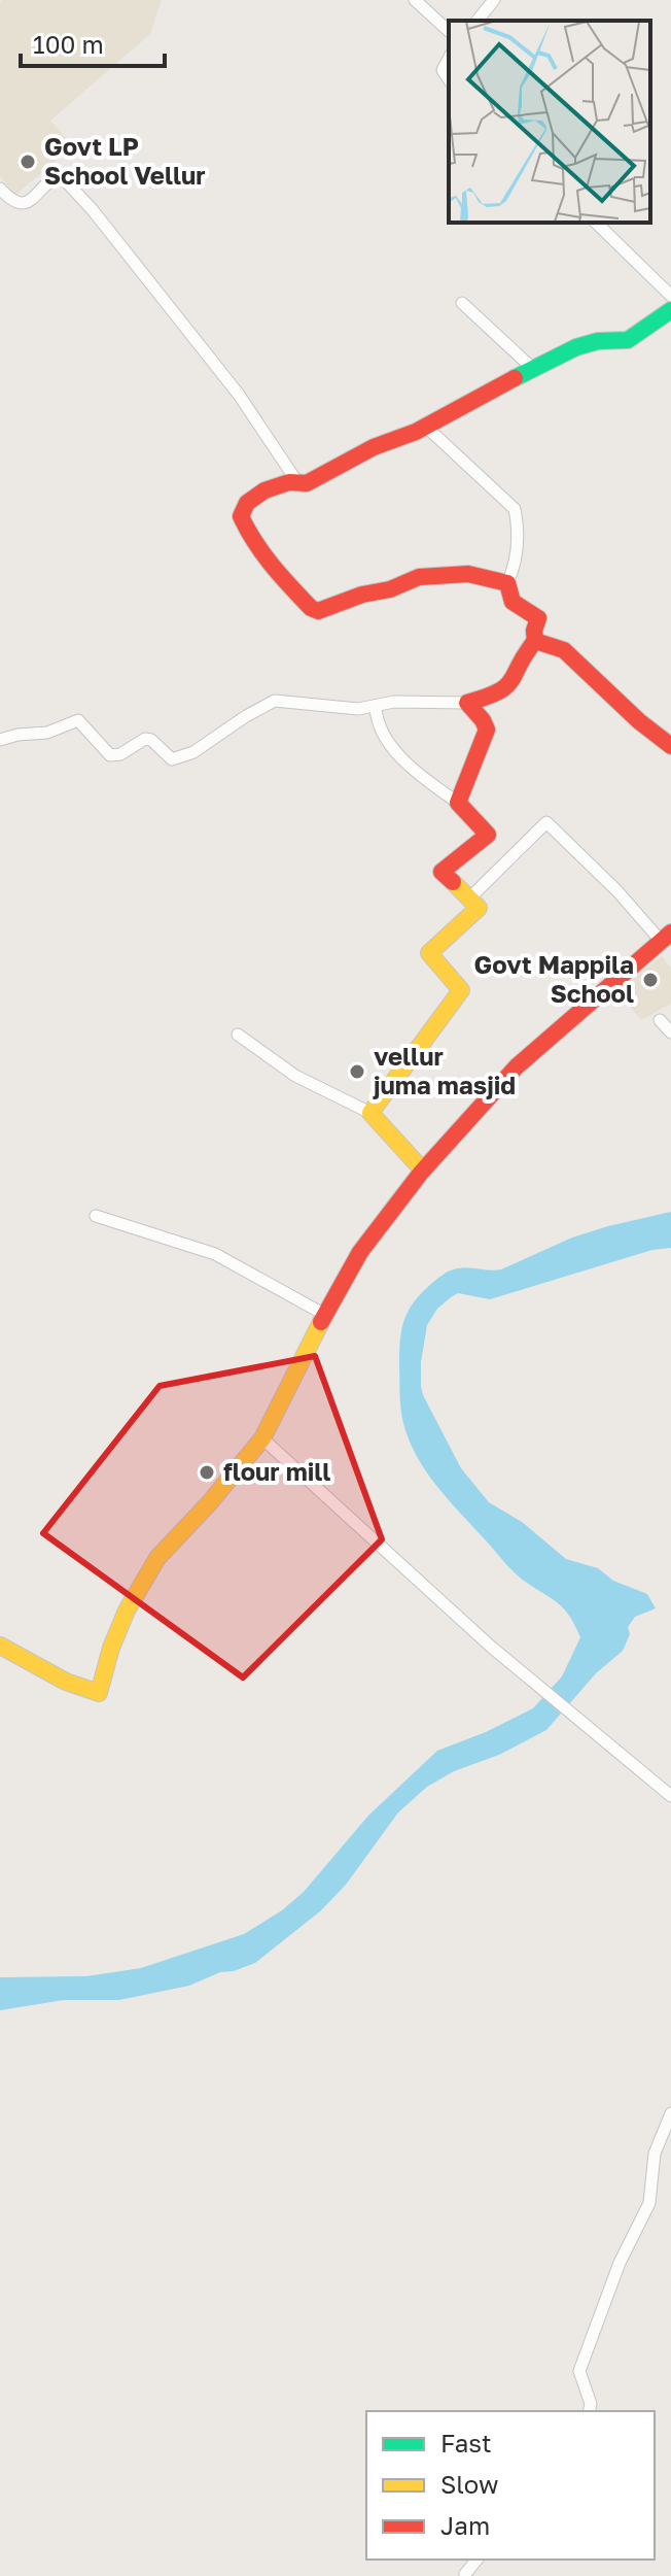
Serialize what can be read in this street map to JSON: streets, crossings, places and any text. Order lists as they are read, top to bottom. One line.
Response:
{"places":["Govt LP School Vellur","Govt Mappila School","vellur juma masjid","flour mill"],"legend":["Fast","Slow","Jam"],"scale_bar":"100 m"}
